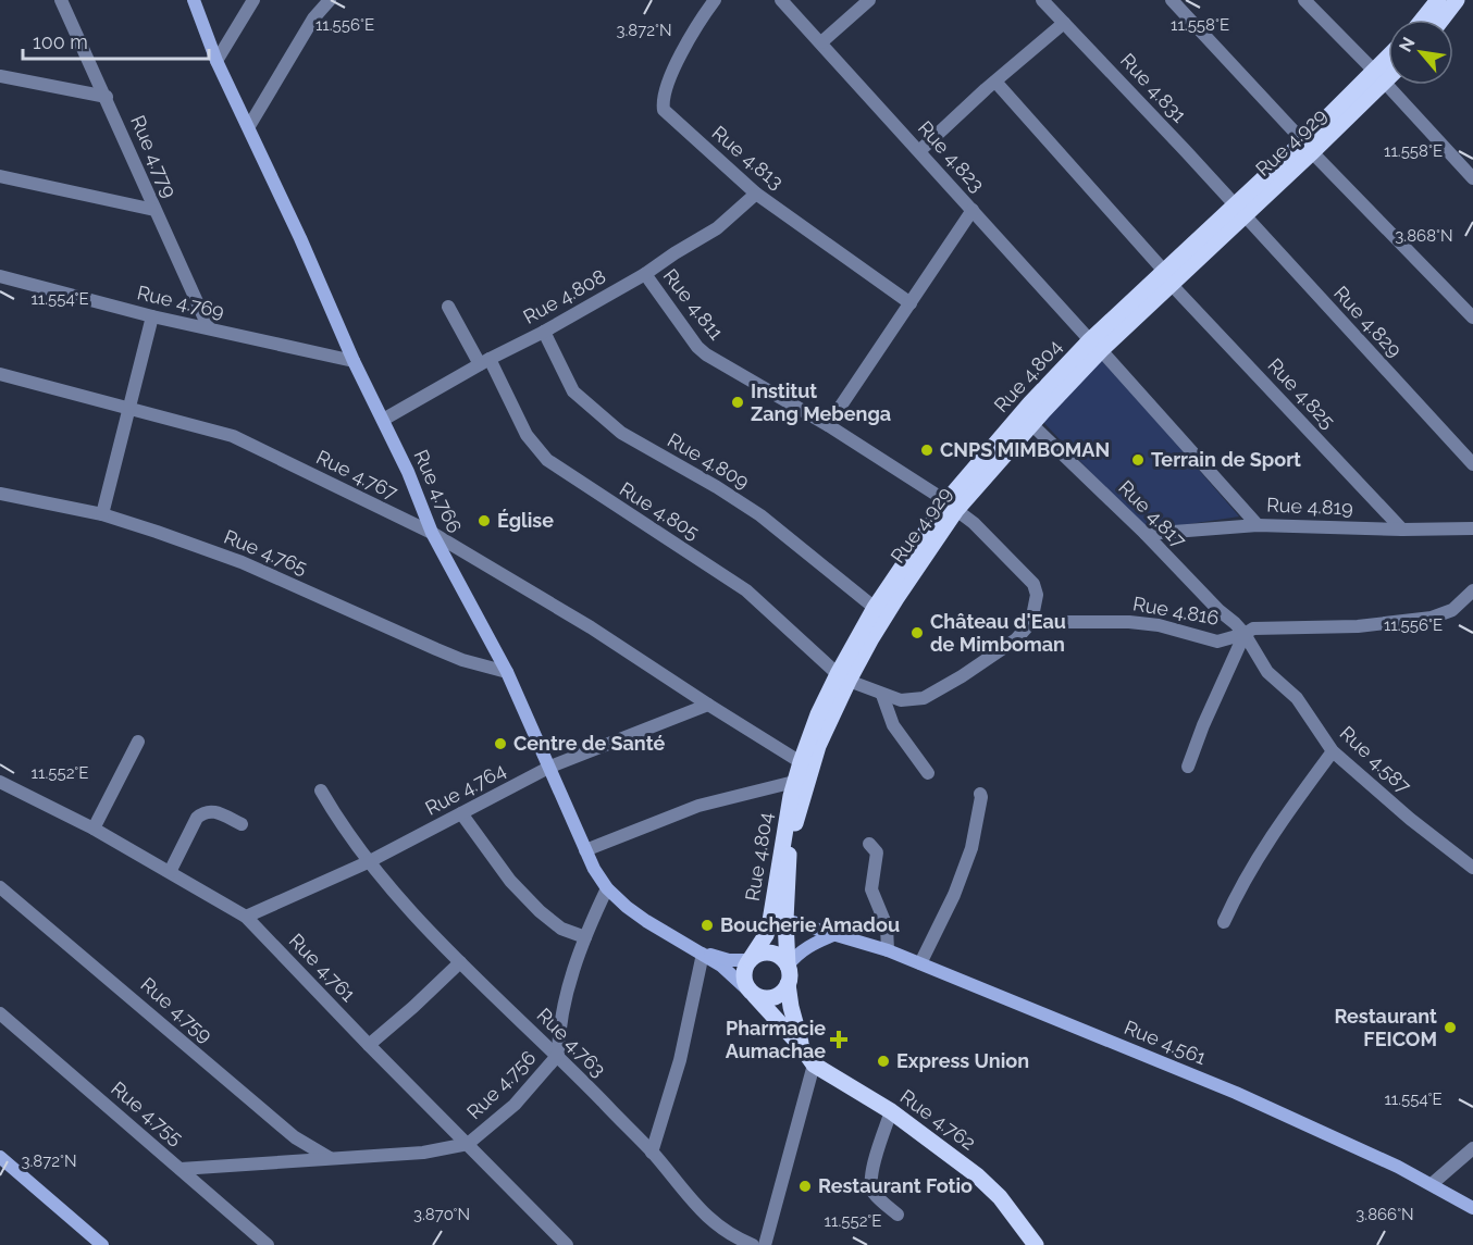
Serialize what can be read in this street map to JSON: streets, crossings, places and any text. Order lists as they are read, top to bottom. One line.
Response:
{"streets":{"main road":["Rue 4.929","Rue 4.804","Rue 4.762"],"street":["Rue 4.831","Rue 4.779","Rue 4.823","Rue 4.813","Rue 4.808","Rue 4.769","Rue 4.811","Rue 4.829","Rue 4.825","Rue 4.809","Rue 4.767","Rue 4.766","Rue 4.819","Rue 4.805","Rue 4.817","Rue 4.765","Rue 4.816","Rue 4.587","Rue 4.764","Rue 4.761","Rue 4.759","Rue 4.763","Rue 4.561","Rue 4.756","Rue 4.755"]},"crossings":[["Rue 4.831","Rue 4.829"],["Rue 4.831","Rue 4.804"],["Rue 4.929","Rue 4.823"],["Rue 4.929","Rue 4.811"],["Rue 4.929","Rue 4.804"],["Rue 4.929","Rue 4.766"],["Rue 4.929","Rue 4.805"],["Rue 4.929","Rue 4.817"],["Rue 4.929","Rue 4.561"],["Rue 4.779","Rue 4.769"],["Rue 4.823","Rue 4.804"],["Rue 4.823","Rue 4.819"],["Rue 4.813","Rue 4.808"],["Rue 4.808","Rue 4.811"],["Rue 4.808","Rue 4.809"],["Rue 4.808","Rue 4.766"],["Rue 4.808","Rue 4.805"],["Rue 4.769","Rue 4.766"],["Rue 4.811","Rue 4.804"],["Rue 4.811","Rue 4.816"],["Rue 4.829","Rue 4.804"],["Rue 4.804","Rue 4.825"],["Rue 4.804","Rue 4.809"],["Rue 4.804","Rue 4.767"],["Rue 4.804","Rue 4.766"],["Rue 4.804","Rue 4.805"],["Rue 4.825","Rue 4.819"],["Rue 4.767","Rue 4.766"],["Rue 4.767","Rue 4.764"],["Rue 4.766","Rue 4.765"],["Rue 4.766","Rue 4.764"],["Rue 4.766","Rue 4.756"],["Rue 4.819","Rue 4.817"],["Rue 4.817","Rue 4.816"],["Rue 4.817","Rue 4.587"],["Rue 4.816","Rue 4.587"],["Rue 4.764","Rue 4.761"],["Rue 4.764","Rue 4.763"],["Rue 4.761","Rue 4.756"],["Rue 4.759","Rue 4.756"],["Rue 4.763","Rue 4.756"],["Rue 4.756","Rue 4.755"]],"places":{"other":["Institut Zang Mebenga","CNPS MIMBOMAN","Terrain de Sport","Église","Château d'Eau de Mimboman","Centre de Santé","Boucherie Amadou","Restaurant FEICOM","Express Union","Restaurant Fotio"],"health":["Pharmacie Aumachae"]},"scale_bar":"100 m","north":"top left","coordinates":["11.558°E","11.556°E","3.872°N","3.868°N","11.554°E","11.552°E","3.870°N","3.866°N"]}
